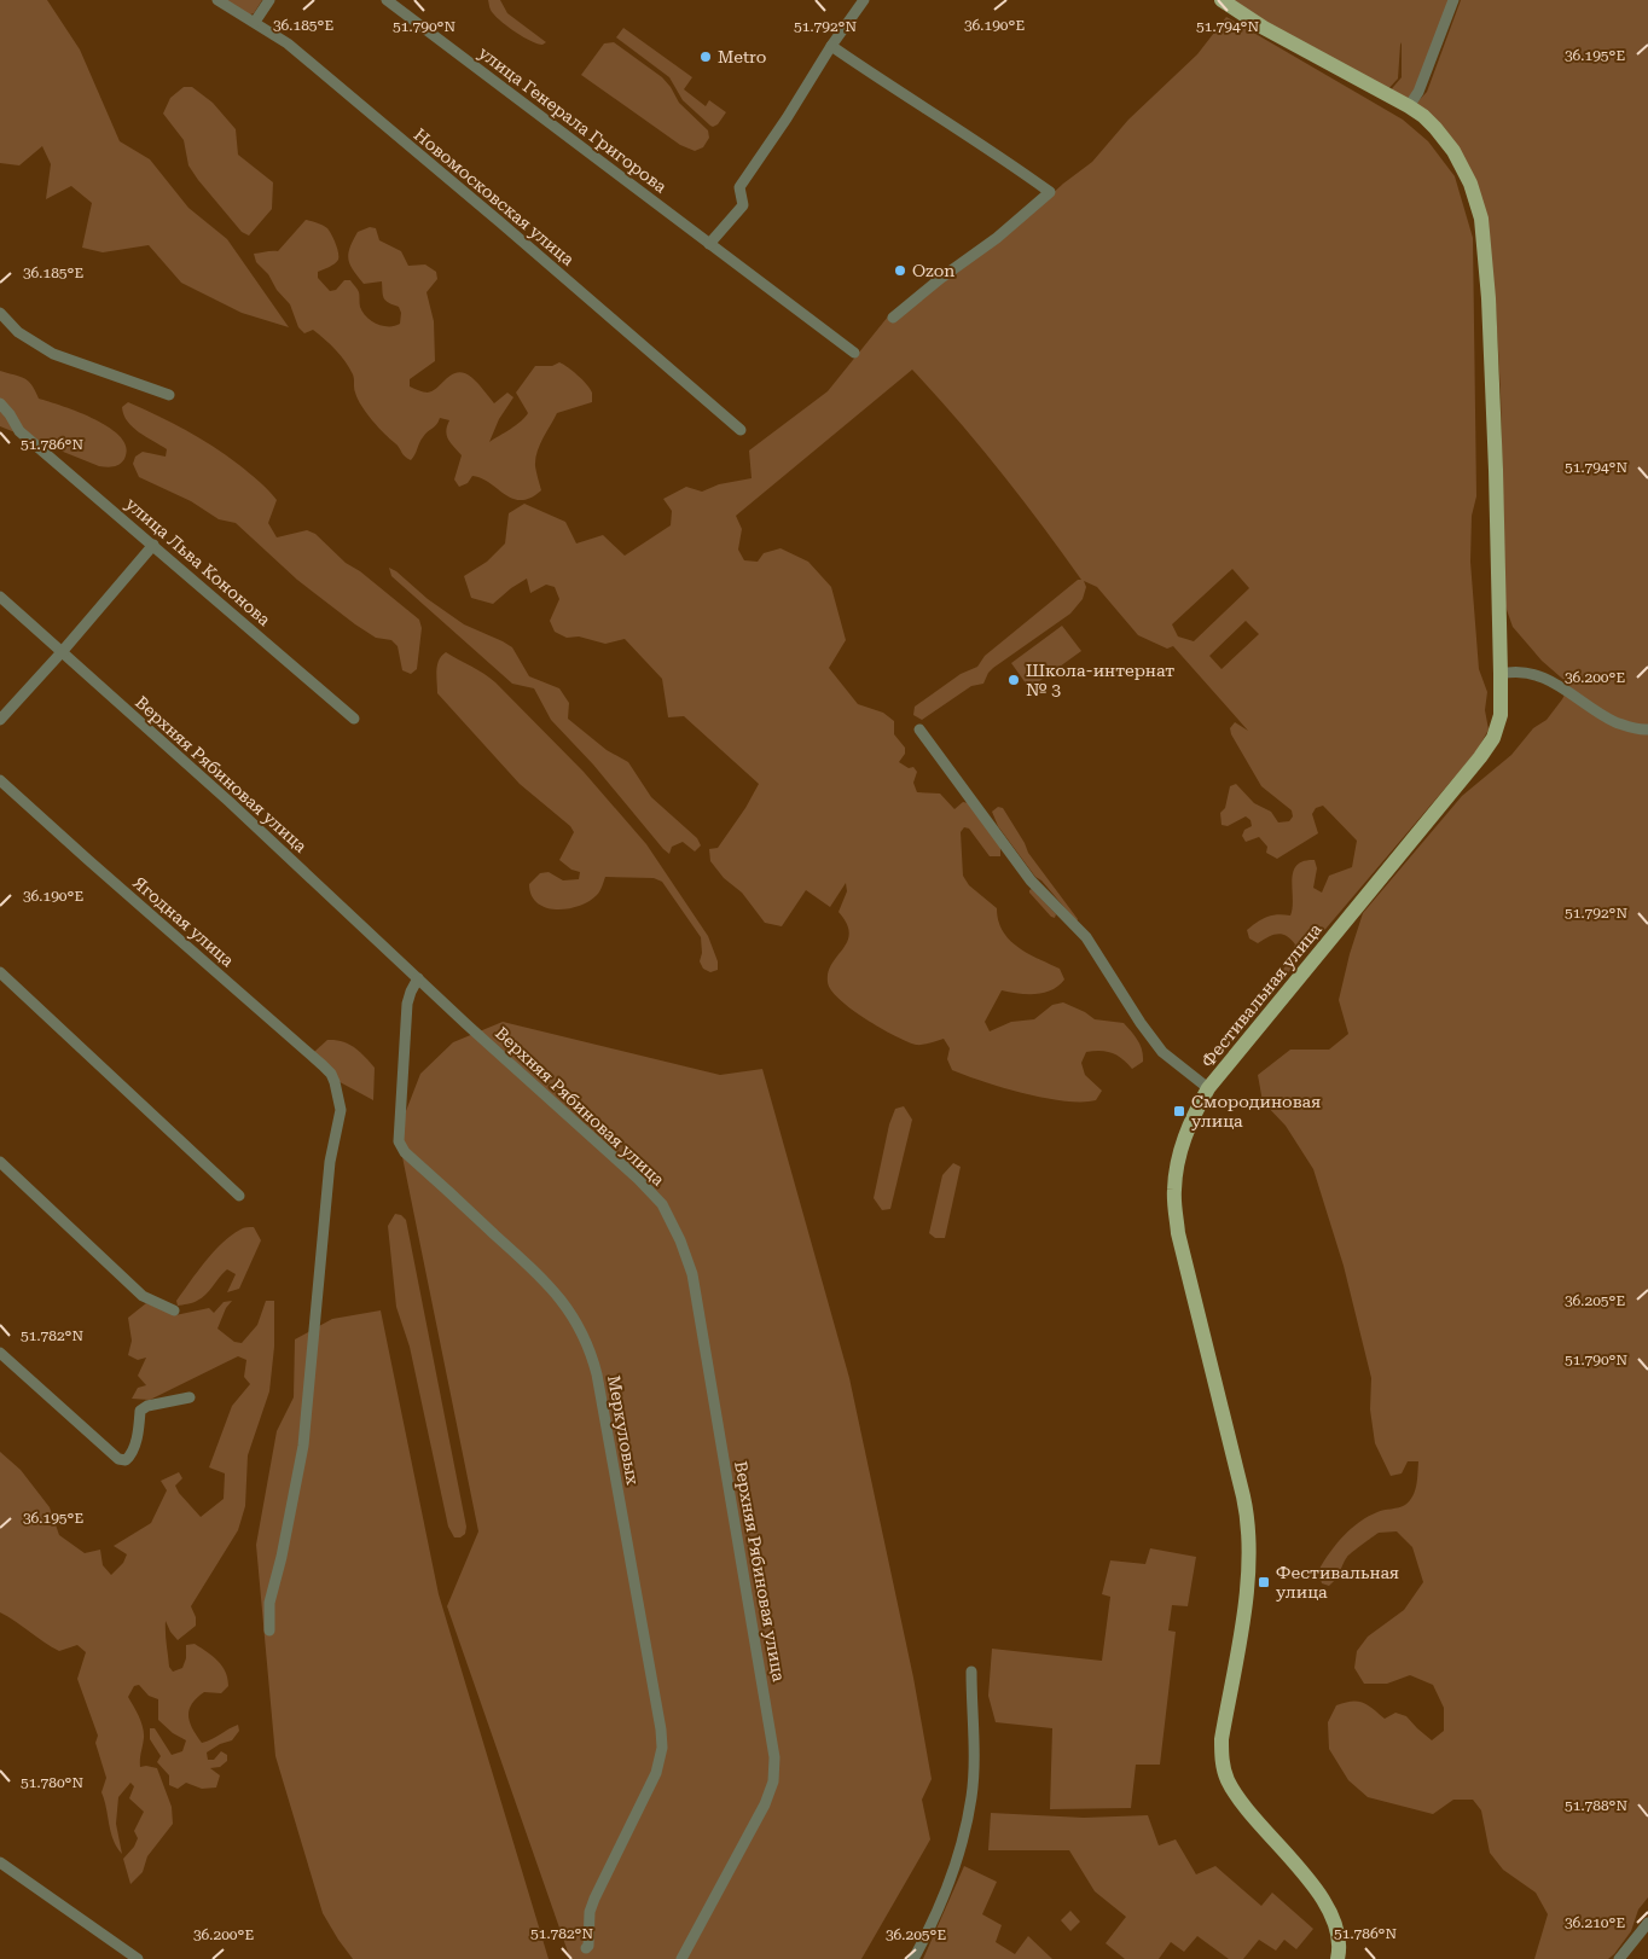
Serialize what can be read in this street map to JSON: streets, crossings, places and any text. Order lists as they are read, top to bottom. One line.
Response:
{"streets":{"main road":["Фестивальная улица"],"street":["улица Генерала Григорова","Новомосковская улица","улица Льва Кононова","Верхняя Рябиновая улица","Ягодная улица","Меркуловых"]},"crossings":[["Верхняя Рябиновая улица","Меркуловых"]],"places":{"other":["Metro","Ozon","Школа-интернат № 3"],"transit":["Смородиновая улица","Фестивальная улица"]},"coordinates":["36.190°E","36.185°E","51.790°N","51.792°N","51.794°N","36.195°E","51.786°N","36.200°E","36.205°E","51.782°N","51.780°N","51.788°N","36.210°E"]}
